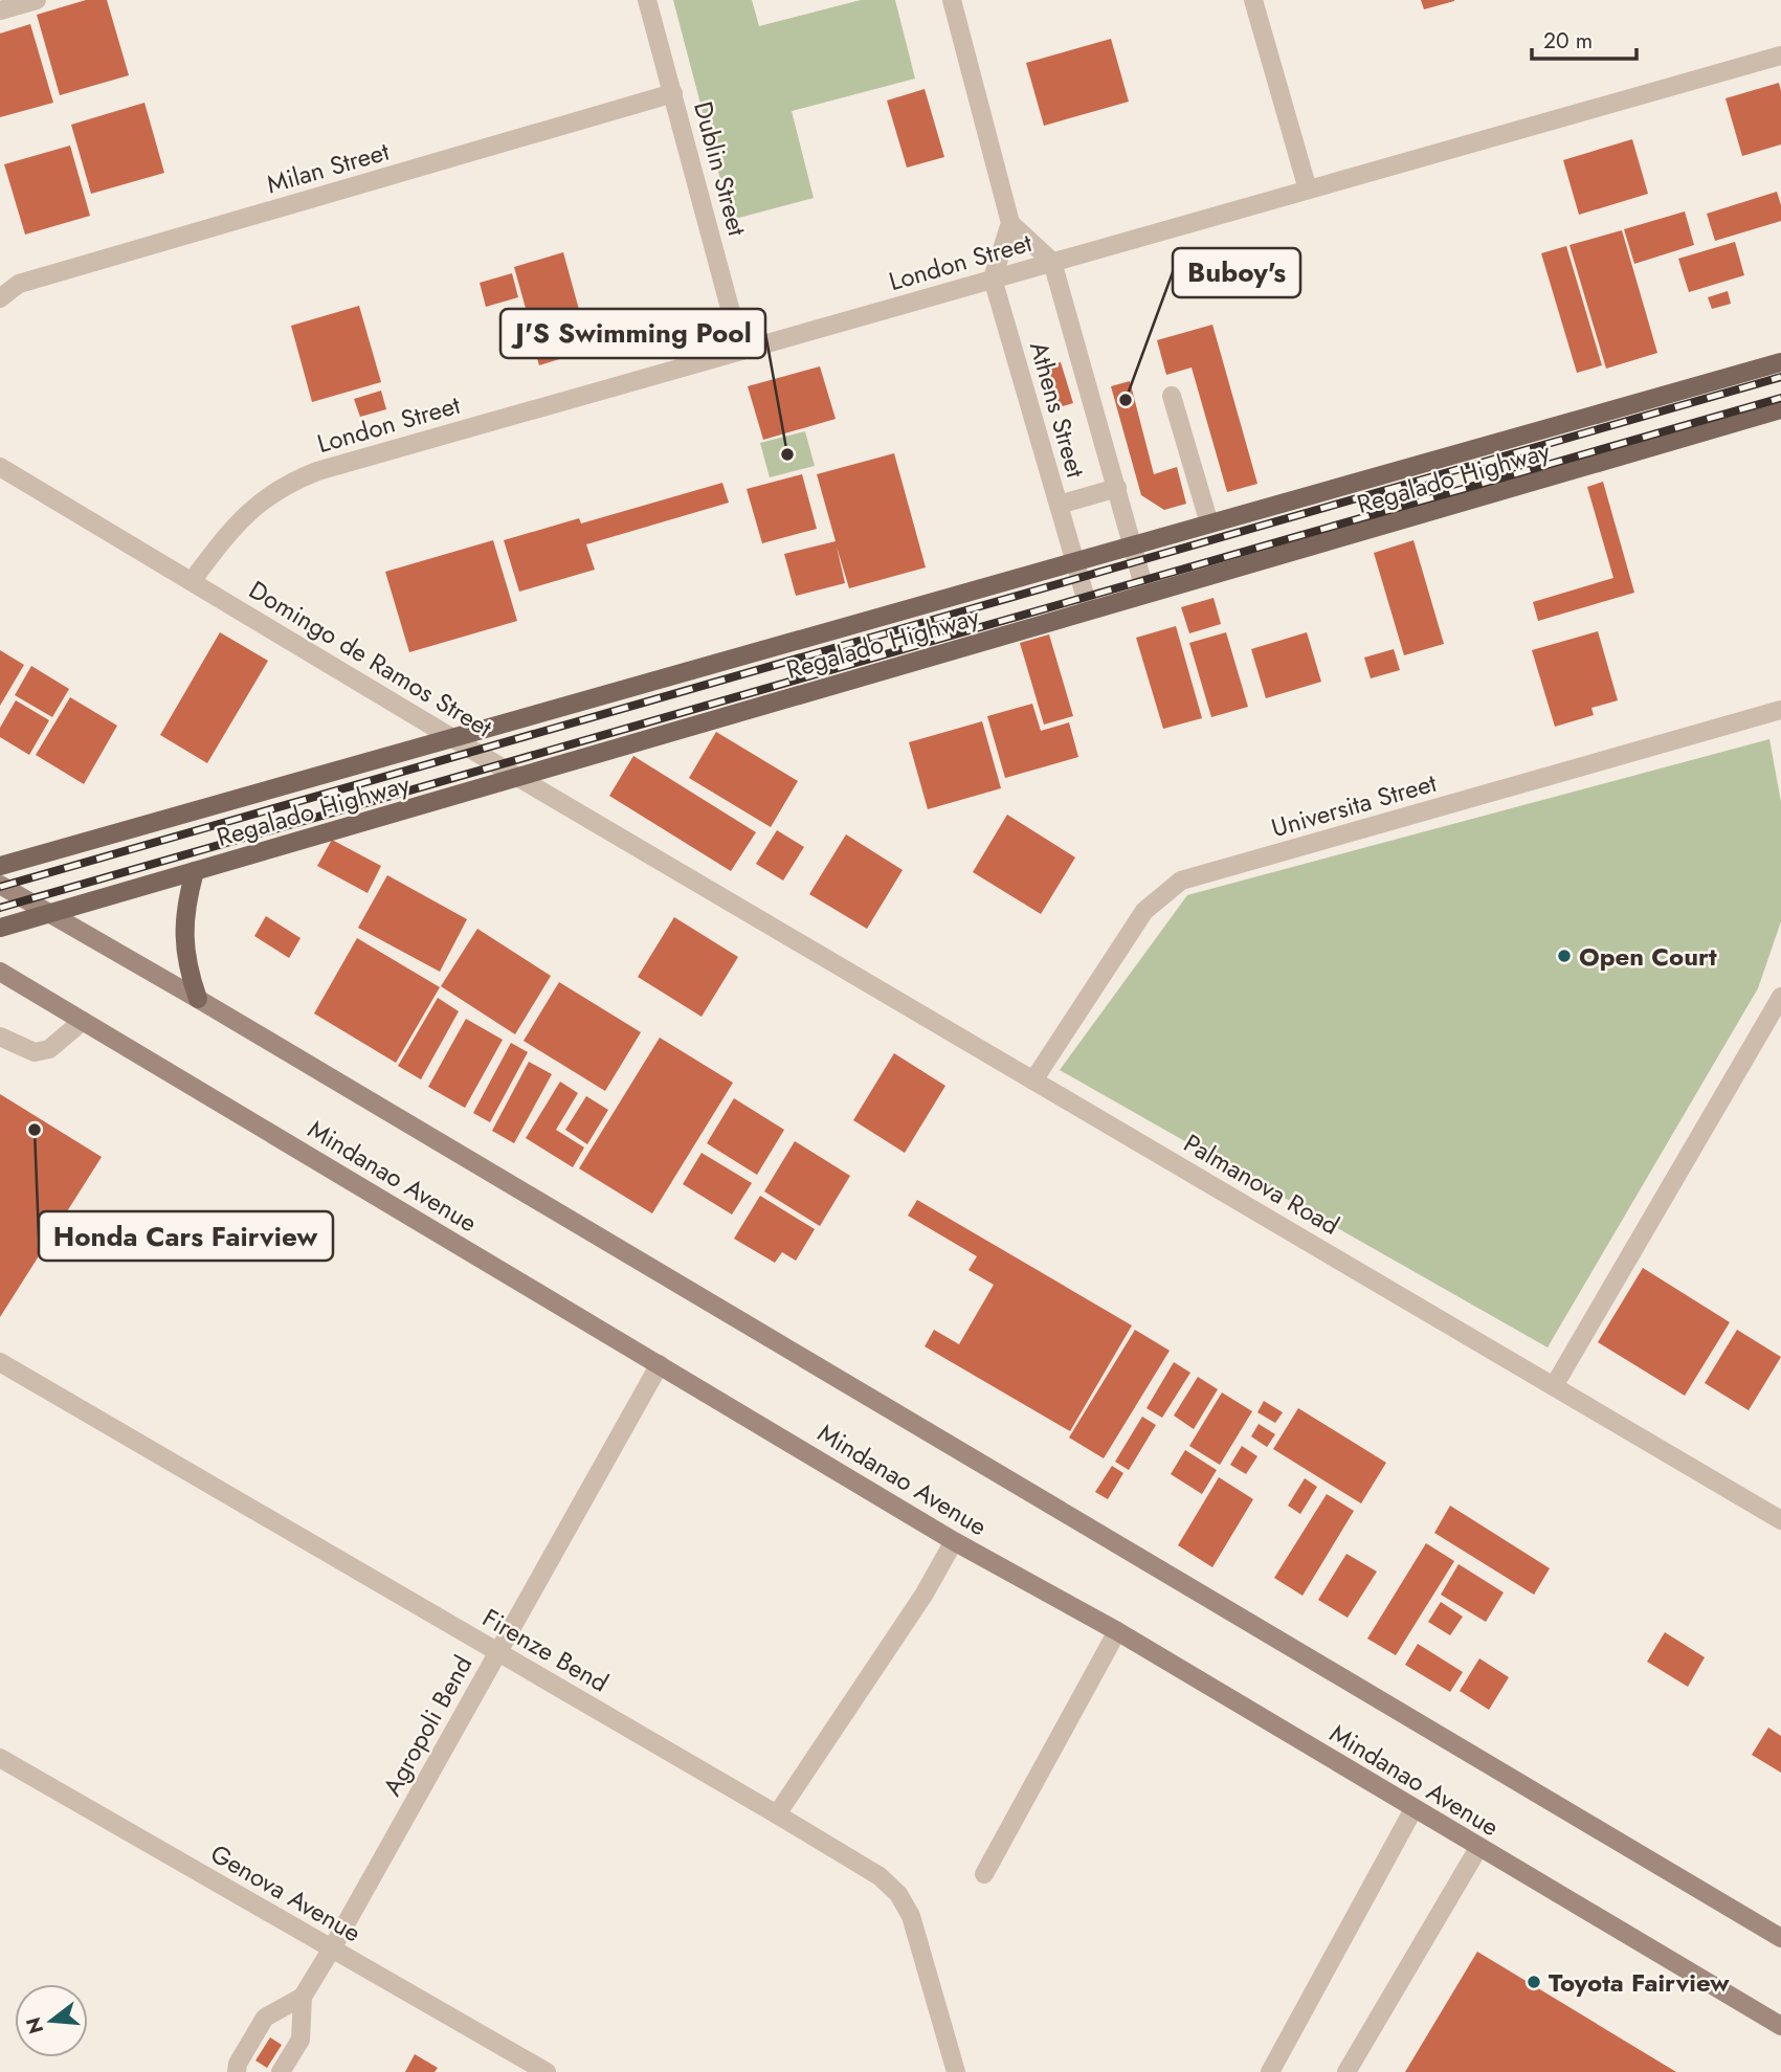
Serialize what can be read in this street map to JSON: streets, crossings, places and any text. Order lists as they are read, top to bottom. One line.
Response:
{"streets":{"main road":["Regalado Highway","Mindanao Avenue"],"street":["Milan Street","Dublin Street","London Street","Athens Street","Domingo de Ramos Street","Universita Street","Palmanova Road","Firenze Bend","Agropoli Bend","Genova Avenue"]},"crossings":[["Milan Street","Dublin Street"],["Dublin Street","London Street"],["London Street","Athens Street"],["London Street","Domingo de Ramos Street"],["Athens Street","Regalado Highway"],["Regalado Highway","Domingo de Ramos Street"],["Regalado Highway","Mindanao Avenue"],["Domingo de Ramos Street","Palmanova Road"],["Universita Street","Palmanova Road"],["Mindanao Avenue","Agropoli Bend"],["Firenze Bend","Agropoli Bend"],["Agropoli Bend","Genova Avenue"]],"places":["Buboy's","J'S Swimming Pool","Open Court","Honda Cars Fairview","Toyota Fairview"],"scale_bar":"20 m","north":"left"}
